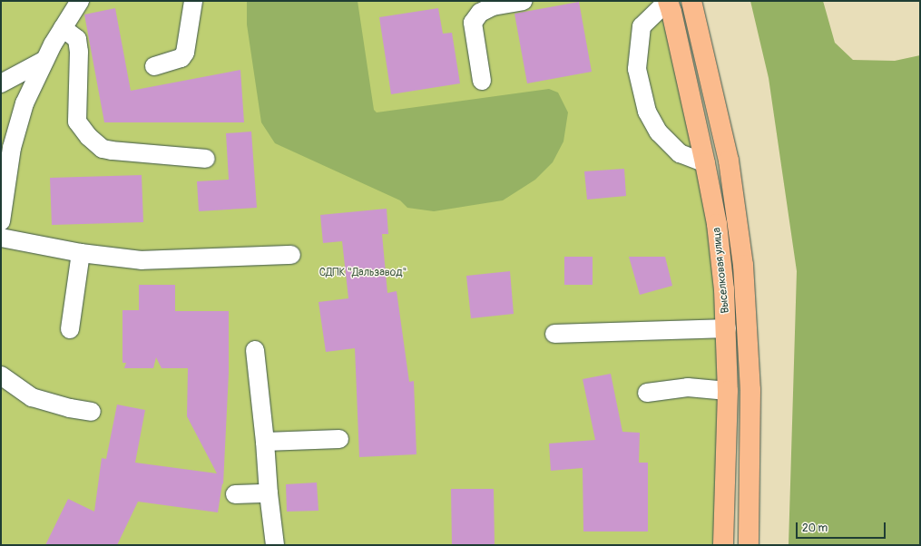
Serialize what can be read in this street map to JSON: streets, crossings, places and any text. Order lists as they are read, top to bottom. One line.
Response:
{"streets":{"main road":["Выселковая улица"]},"parks":["СДПК \"Дальзавод\""],"scale_bar":"20 m"}
